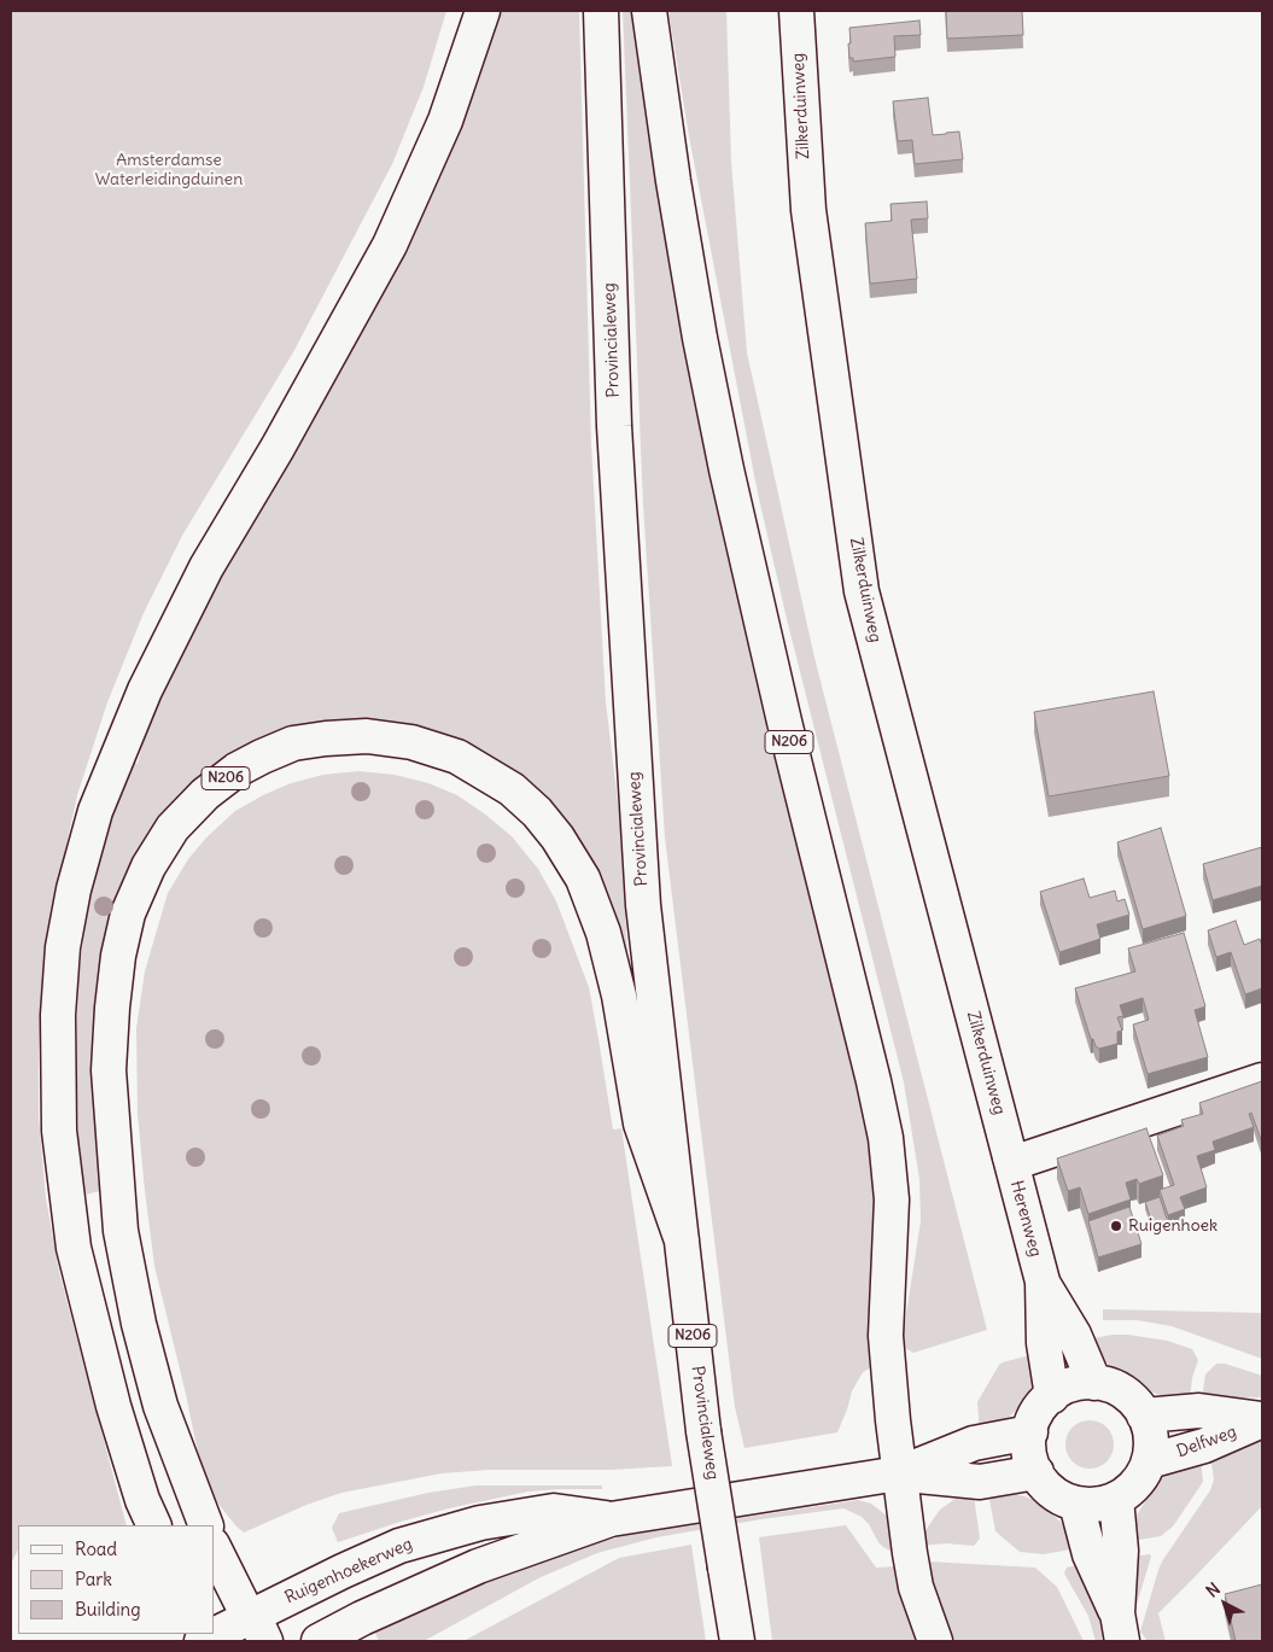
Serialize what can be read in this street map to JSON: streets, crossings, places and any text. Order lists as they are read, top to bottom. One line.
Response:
{"streets":{"main road":["Zilkerduinweg","Provincialeweg","N206","Herenweg","Delfweg","Ruigenhoekerweg"]},"crossings":[["Zilkerduinweg","Herenweg"],["Provincialeweg","N206"],["N206","Ruigenhoekerweg"],["Herenweg","Delfweg"],["Herenweg","Ruigenhoekerweg"],["Delfweg","Ruigenhoekerweg"]],"parks":["Amsterdamse Waterleidingduinen"],"places":["Ruigenhoek"],"legend":["Road","Park","Building"],"north":"top left"}
